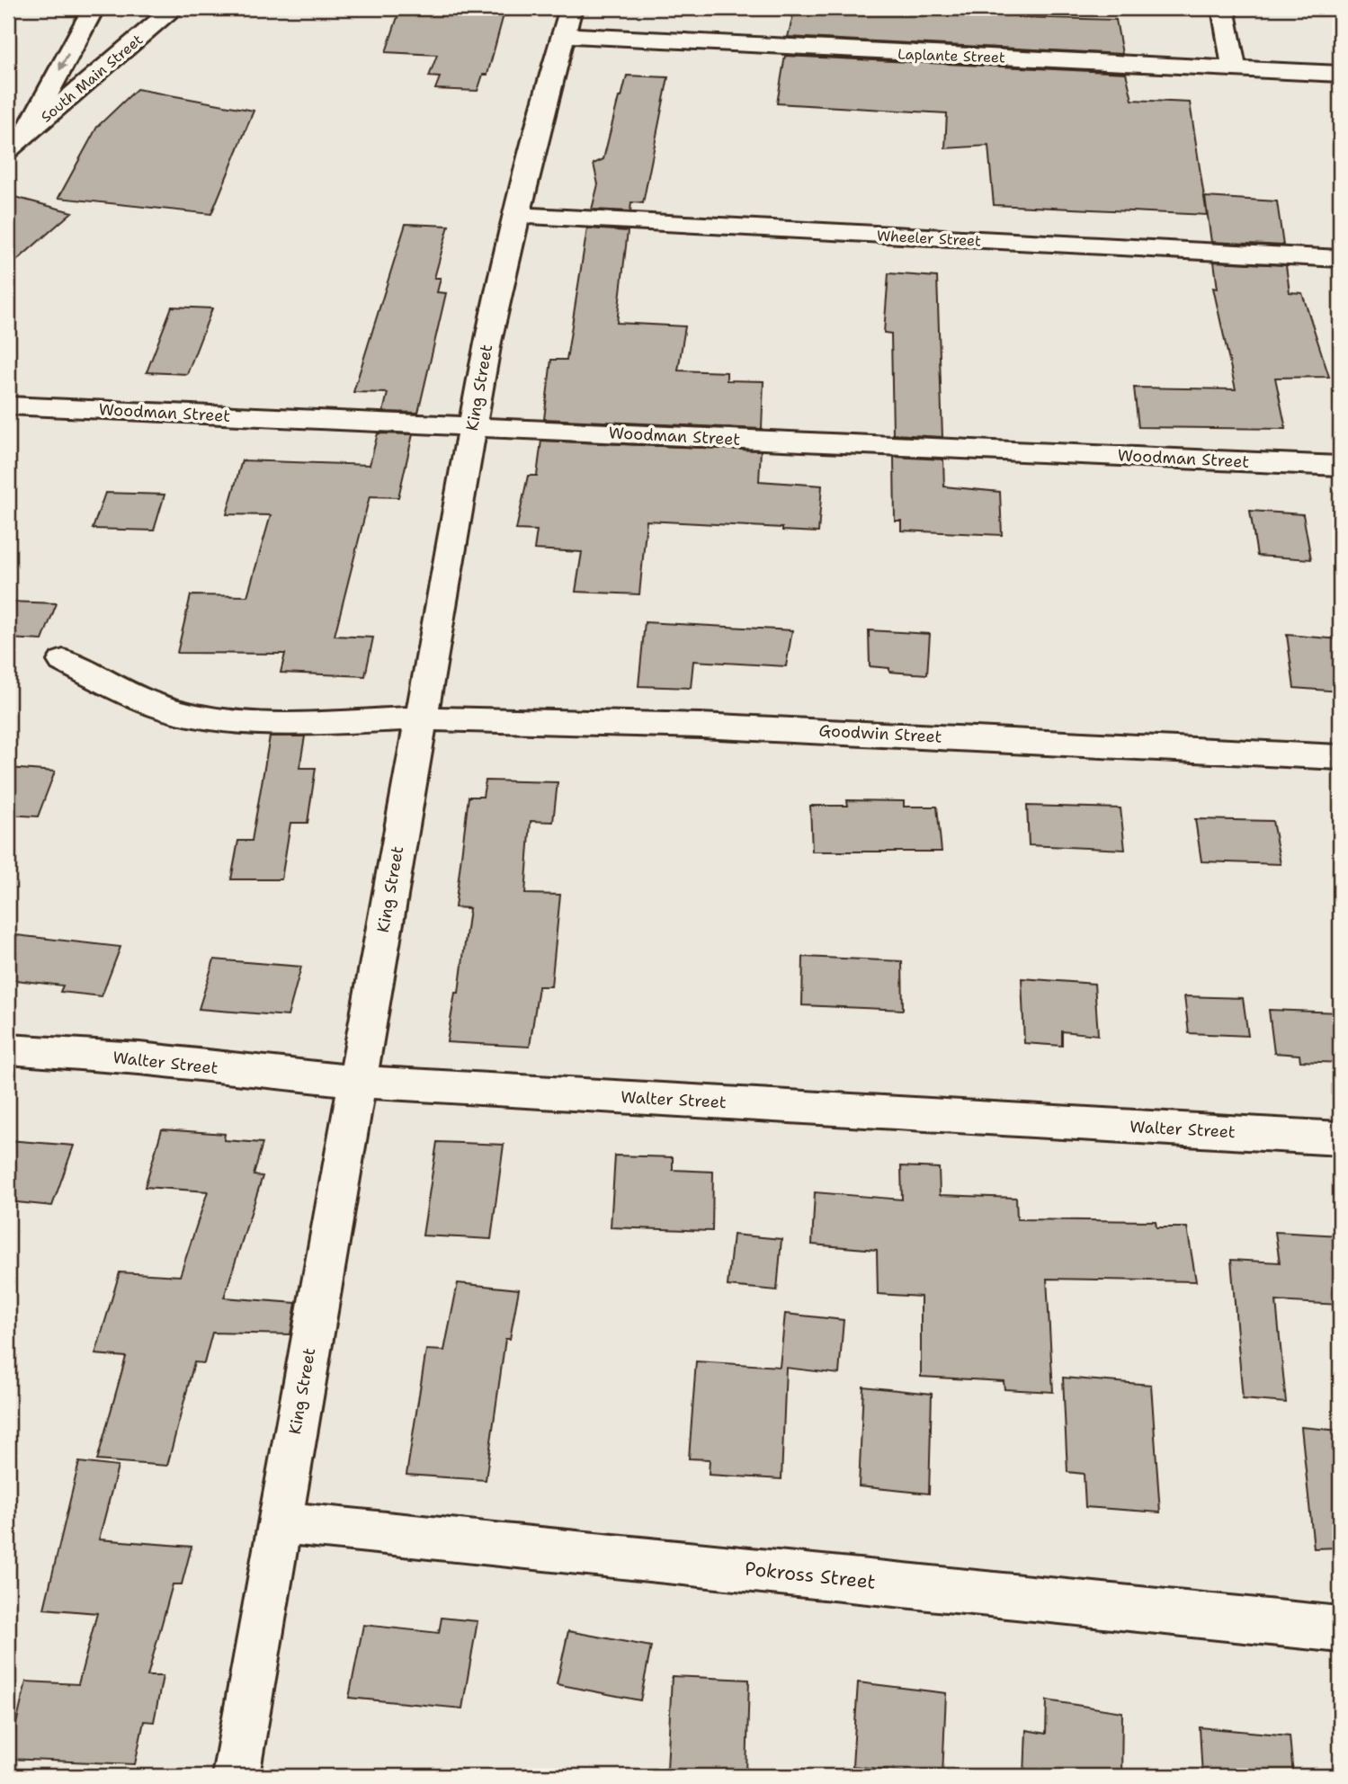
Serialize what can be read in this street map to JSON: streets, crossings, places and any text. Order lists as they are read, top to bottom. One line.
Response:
{"streets":{"street":["Laplante Street","South Main Street","Wheeler Street","King Street","Woodman Street","Goodwin Street","Walter Street","Pokross Street"]},"crossings":[["Laplante Street","King Street"],["Wheeler Street","King Street"],["King Street","Woodman Street"],["King Street","Goodwin Street"],["King Street","Walter Street"],["King Street","Pokross Street"]]}
